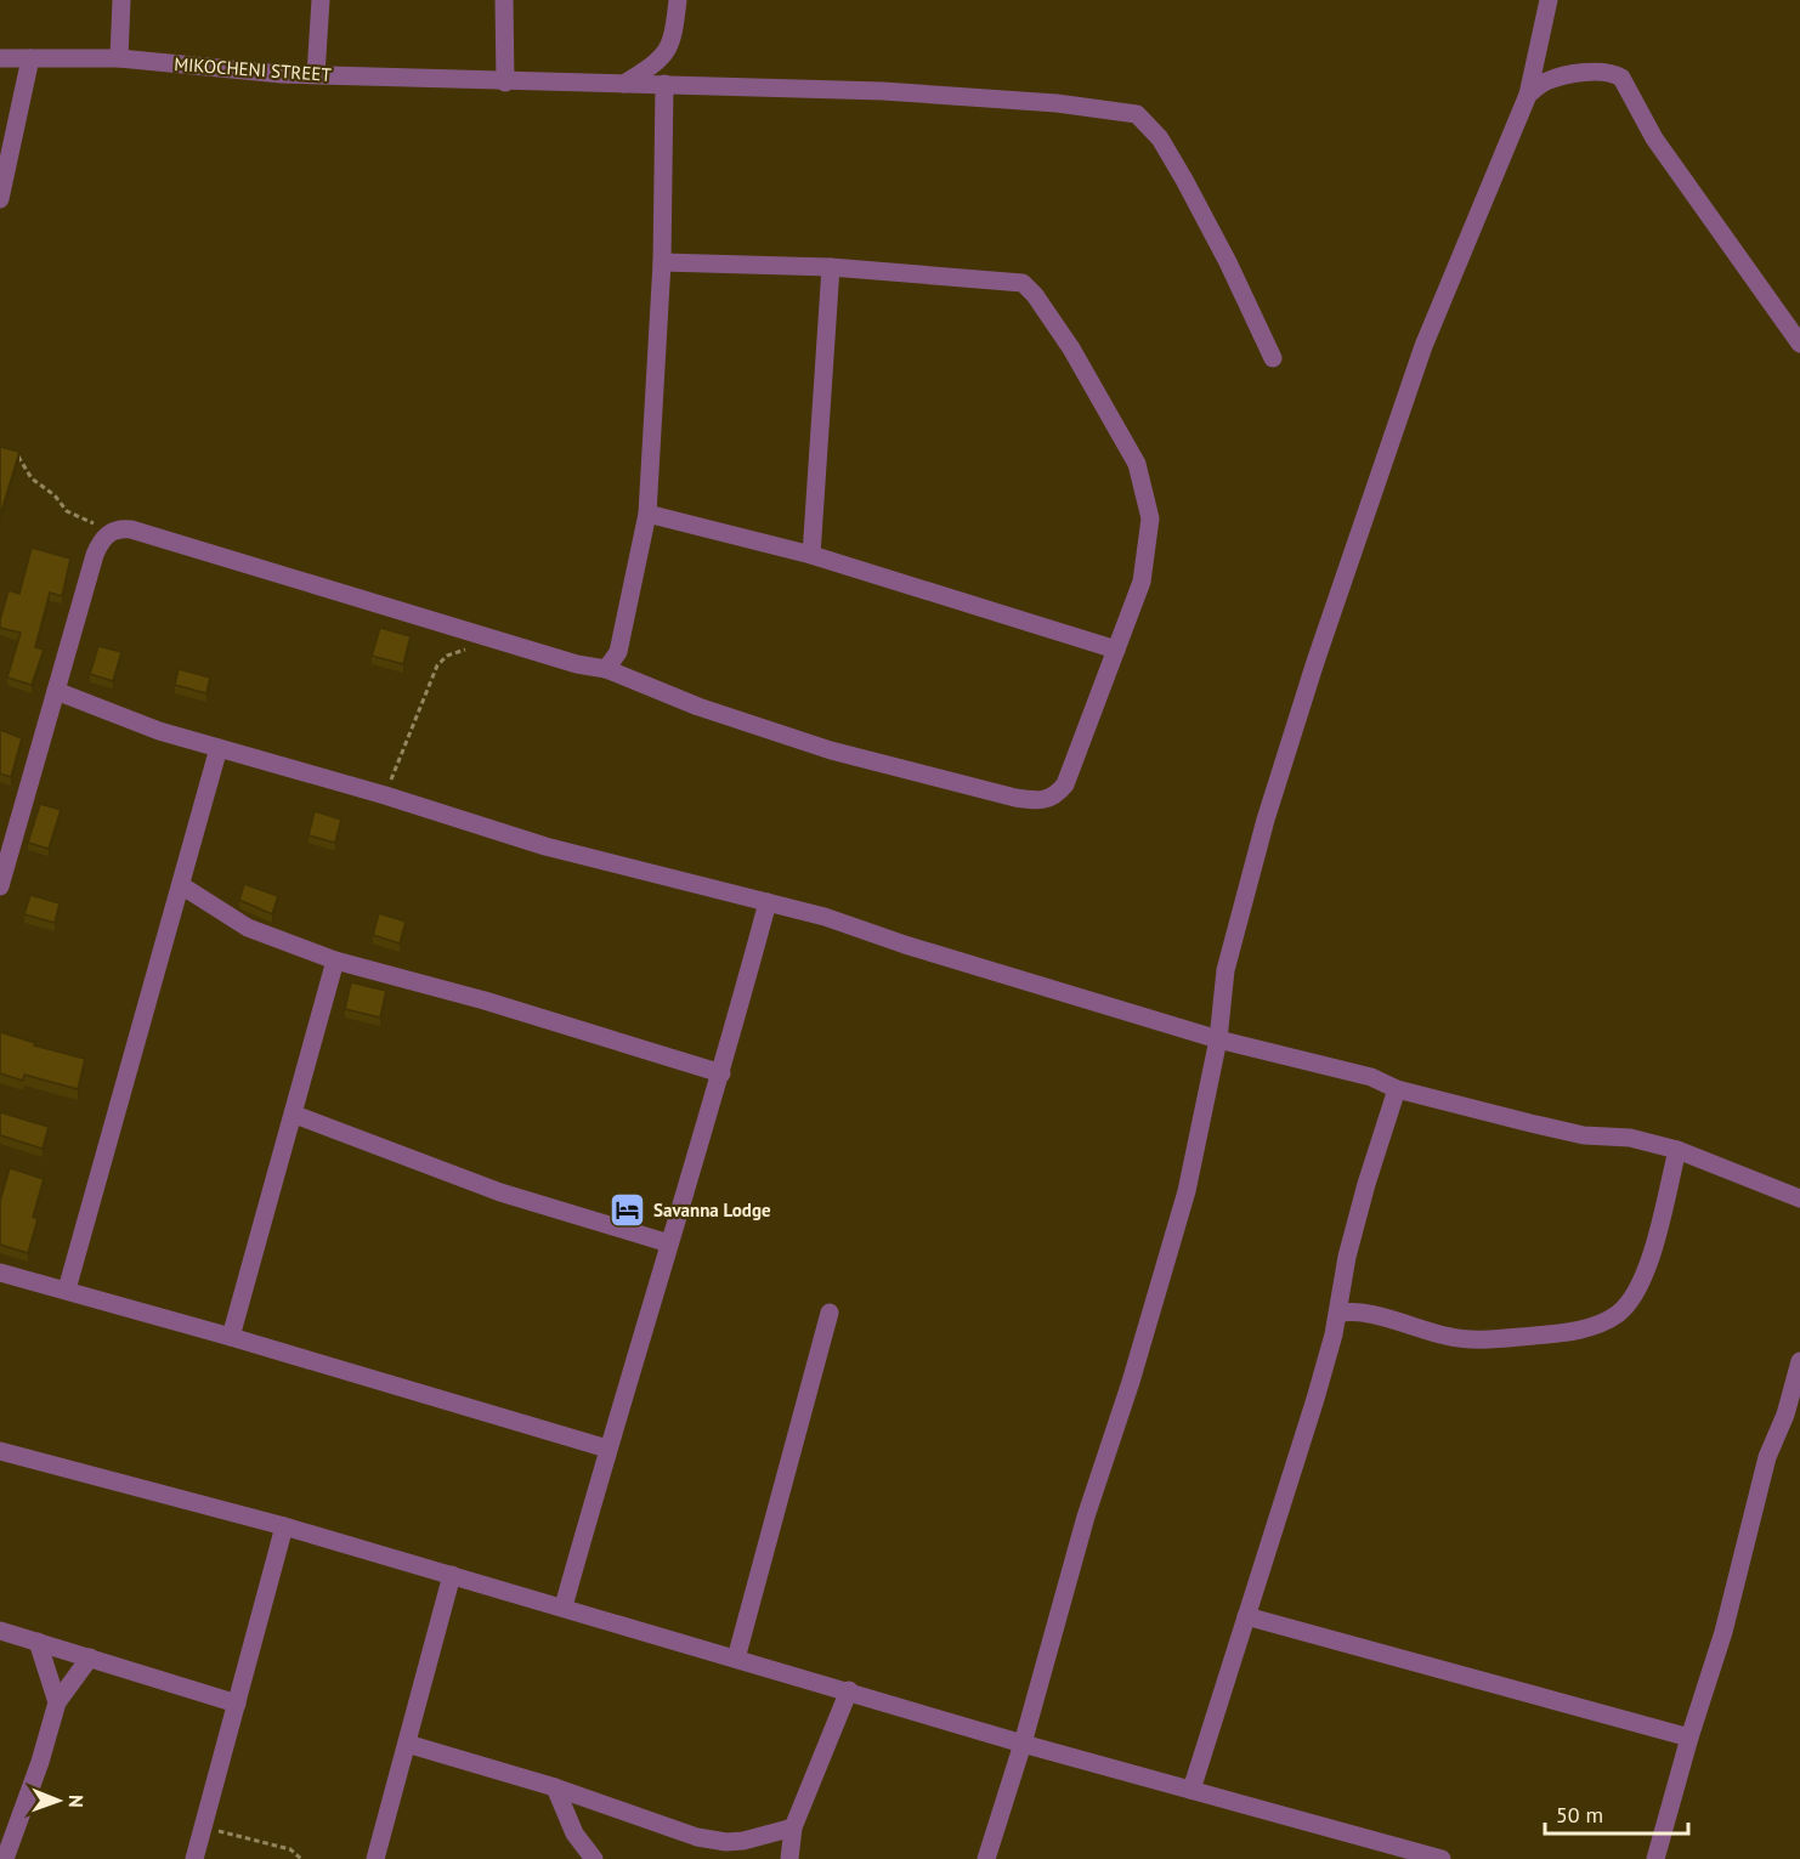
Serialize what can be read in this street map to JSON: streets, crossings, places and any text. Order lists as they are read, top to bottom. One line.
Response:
{"streets":{"street":["MIKOCHENI STREET"]},"places":{"hotel":["Savanna Lodge"]},"scale_bar":"50 m","north":"right"}
